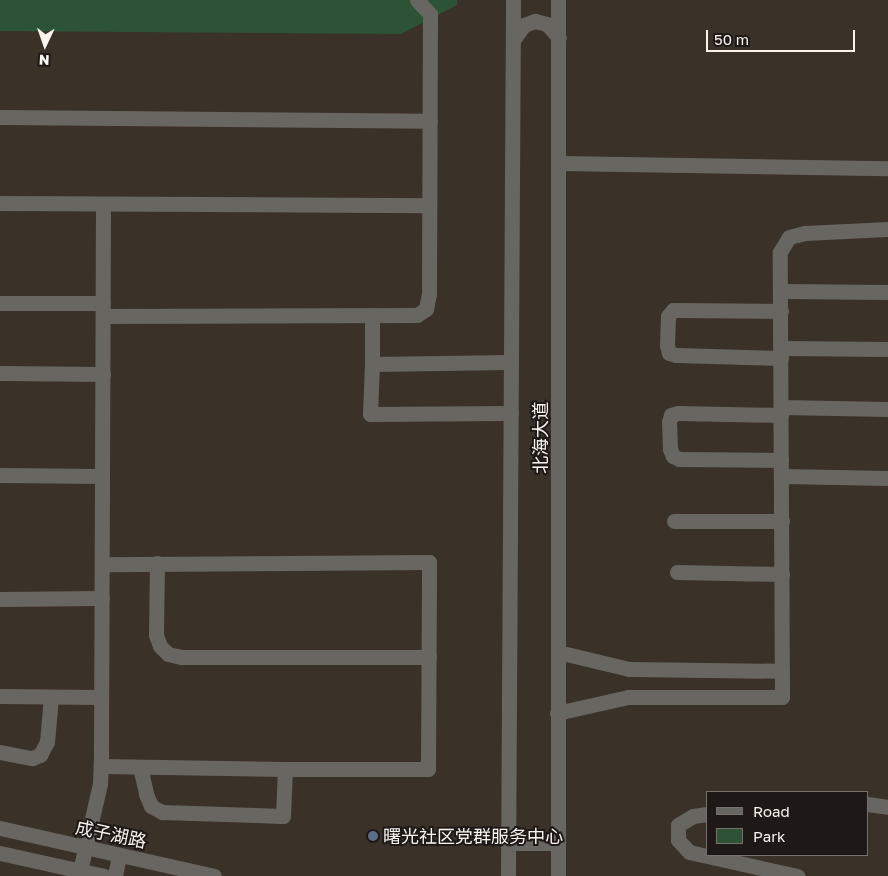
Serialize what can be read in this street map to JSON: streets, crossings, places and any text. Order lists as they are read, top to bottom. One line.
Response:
{"streets":{"street":["北海大道","成子湖路"]},"places":["曙光社区党群服务中心"],"legend":["Road","Park"],"scale_bar":"50 m","north":"bottom"}
